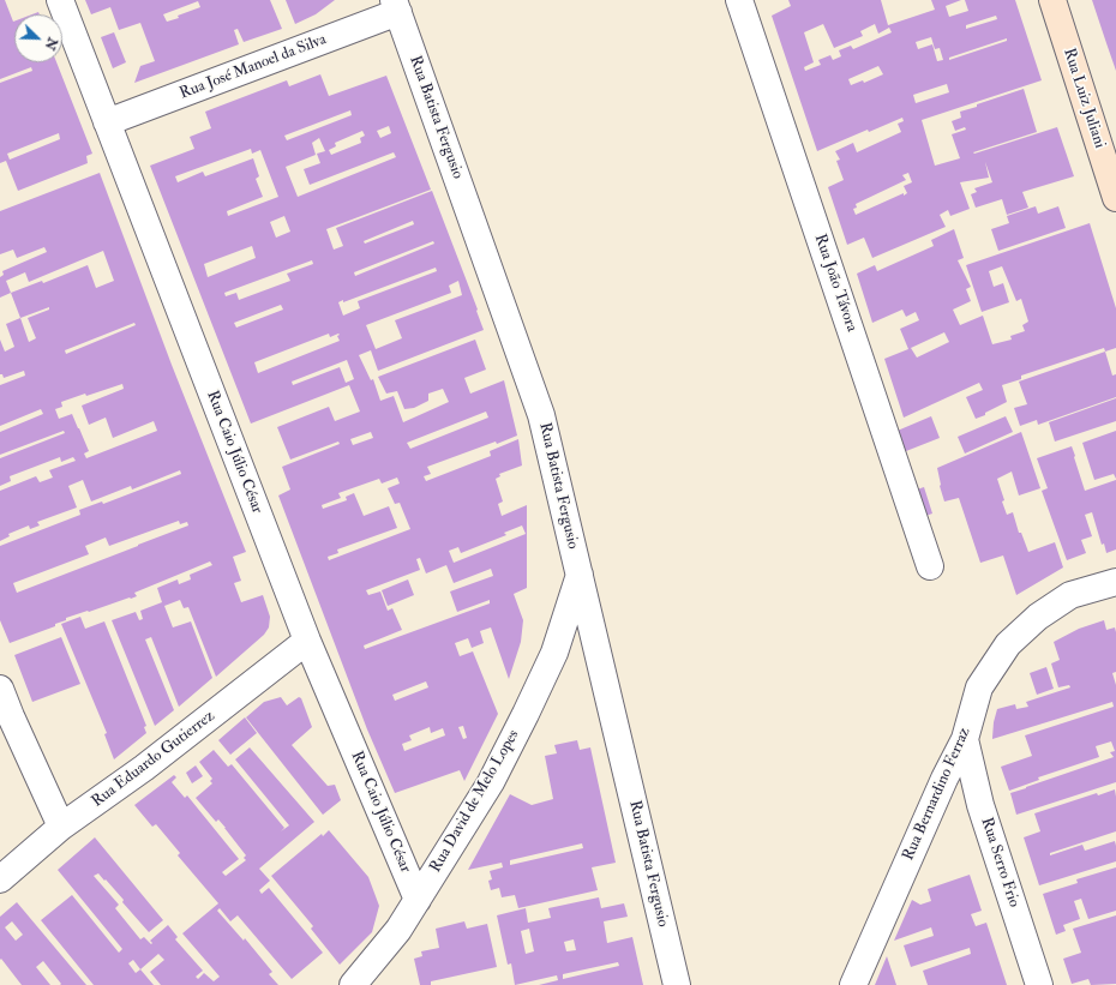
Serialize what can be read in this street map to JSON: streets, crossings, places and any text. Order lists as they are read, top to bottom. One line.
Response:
{"streets":{"street":["Rua José Manoel da Silva","Rua Luiz Juliani","Rua Batista Fergusio","Rua João Távora","Rua Caio Júlio César","Rua Eduardo Gutierrez","Rua Bernardino Ferraz","Rua David de Melo Lopes","Rua Serro Frio"]},"crossings":[["Rua José Manoel da Silva","Rua Batista Fergusio"],["Rua José Manoel da Silva","Rua Caio Júlio César"],["Rua Batista Fergusio","Rua David de Melo Lopes"],["Rua Caio Júlio César","Rua Eduardo Gutierrez"],["Rua Caio Júlio César","Rua David de Melo Lopes"],["Rua Bernardino Ferraz","Rua Serro Frio"]],"north":"bottom right"}
